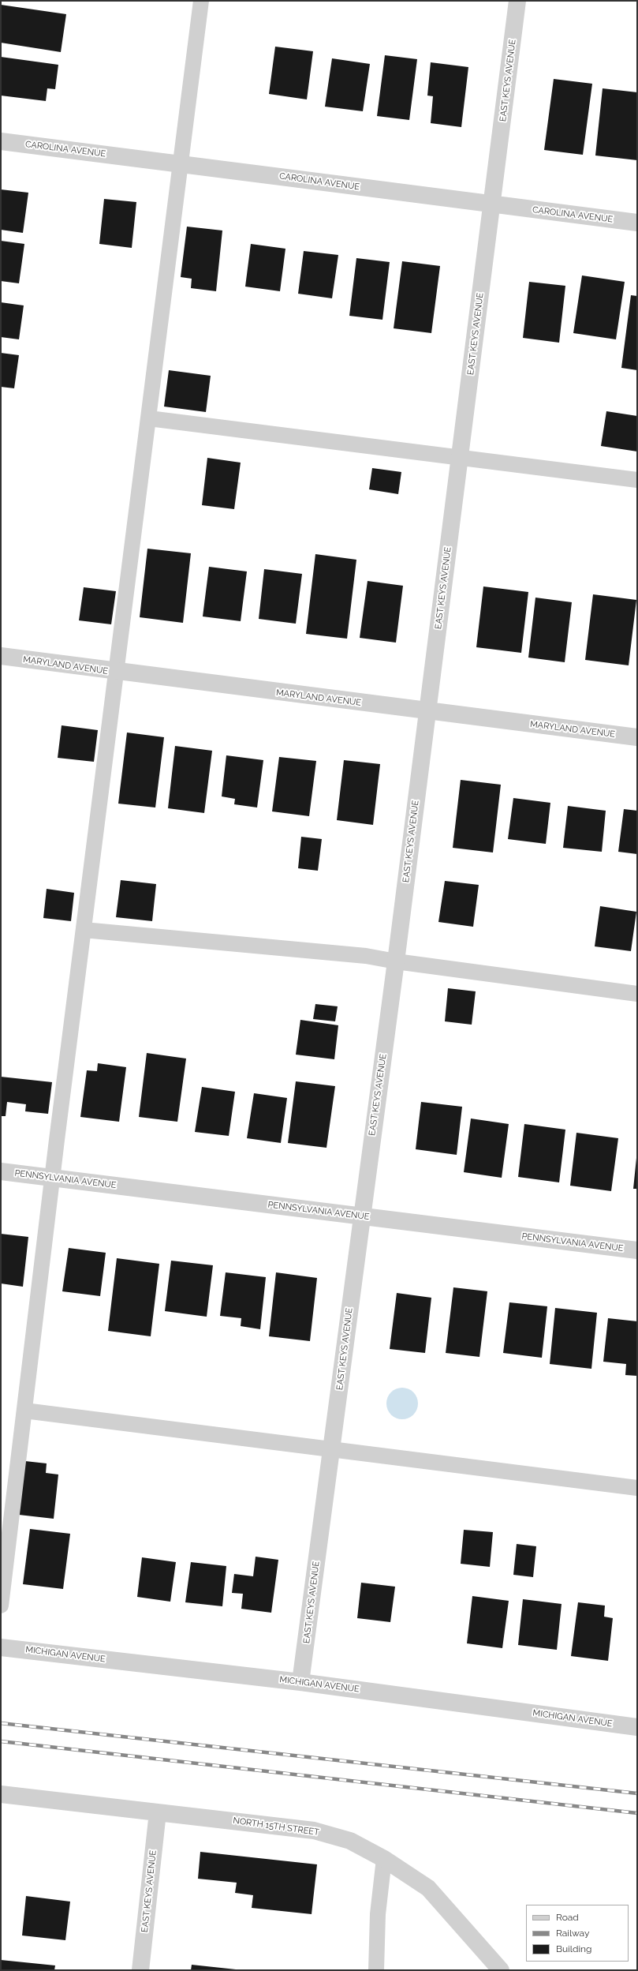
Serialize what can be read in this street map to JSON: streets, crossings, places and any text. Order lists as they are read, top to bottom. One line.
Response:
{"streets":{"street":["EAST KEYS AVENUE","CAROLINA AVENUE","MARYLAND AVENUE","PENNSYLVANIA AVENUE","MICHIGAN AVENUE","NORTH 15TH STREET"]},"crossings":[["EAST KEYS AVENUE","CAROLINA AVENUE"],["EAST KEYS AVENUE","MARYLAND AVENUE"],["EAST KEYS AVENUE","PENNSYLVANIA AVENUE"],["EAST KEYS AVENUE","MICHIGAN AVENUE"],["EAST KEYS AVENUE","NORTH 15TH STREET"]],"legend":["Road","Railway","Building"]}
